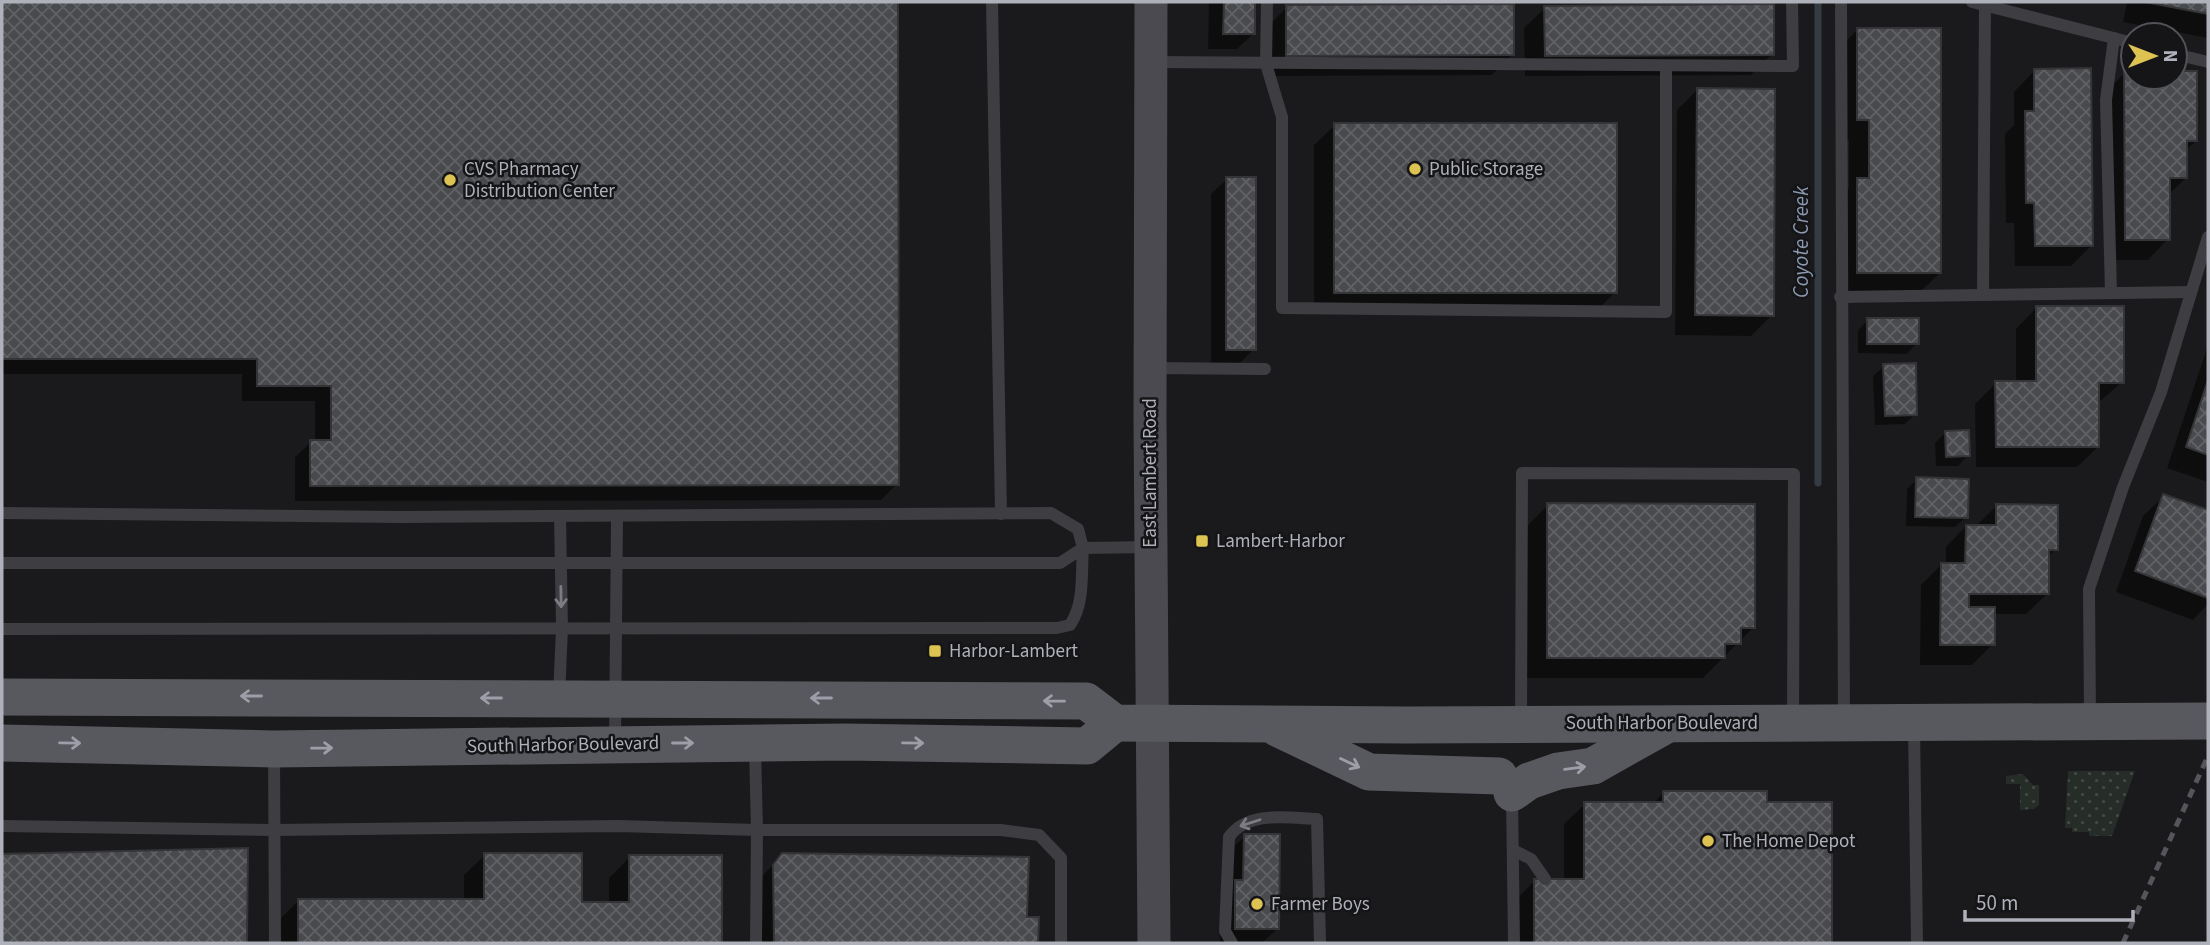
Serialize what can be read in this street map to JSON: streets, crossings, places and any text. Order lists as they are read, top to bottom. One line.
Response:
{"streets":{"main road":["East Lambert Road","South Harbor Boulevard"]},"crossings":[["East Lambert Road","South Harbor Boulevard"]],"water":["Coyote Creek"],"places":{"other":["Public Storage","CVS Pharmacy Distribution Center","The Home Depot","Farmer Boys"],"transit":["Lambert-Harbor","Harbor-Lambert"]},"scale_bar":"50 m","north":"right"}
